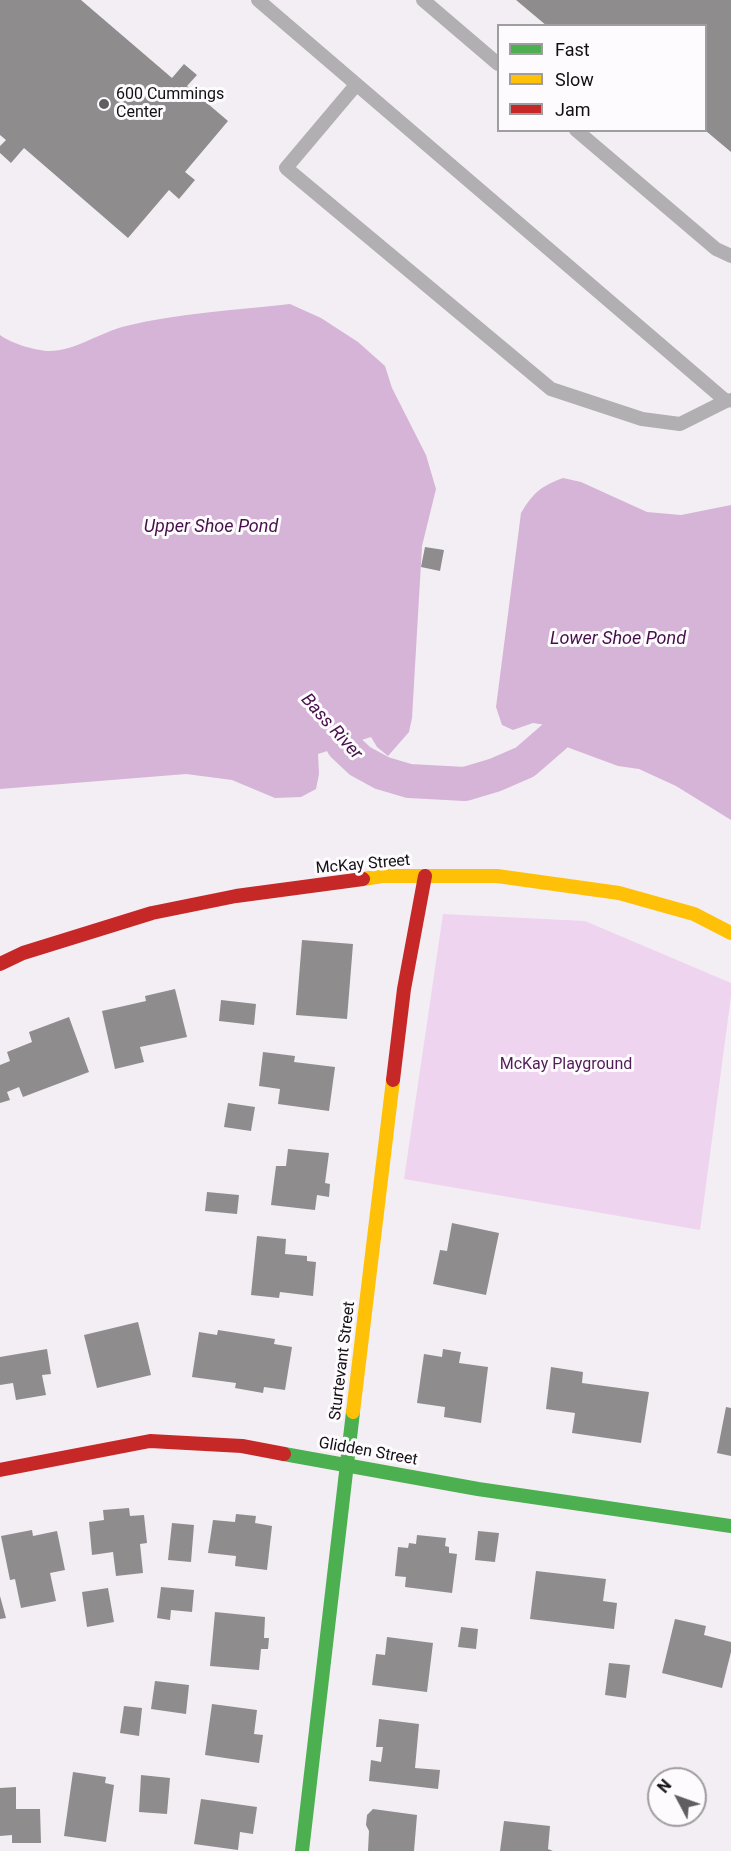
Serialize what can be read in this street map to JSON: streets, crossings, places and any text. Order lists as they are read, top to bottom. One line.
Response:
{"streets":{"street":["McKay Street","Sturtevant Street","Glidden Street"]},"crossings":[["McKay Street","Sturtevant Street"],["Sturtevant Street","Glidden Street"]],"water":["Upper Shoe Pond","Lower Shoe Pond","Bass River"],"parks":["McKay Playground"],"places":["600 Cummings Center"],"legend":["Fast","Slow","Jam"],"north":"top left"}
